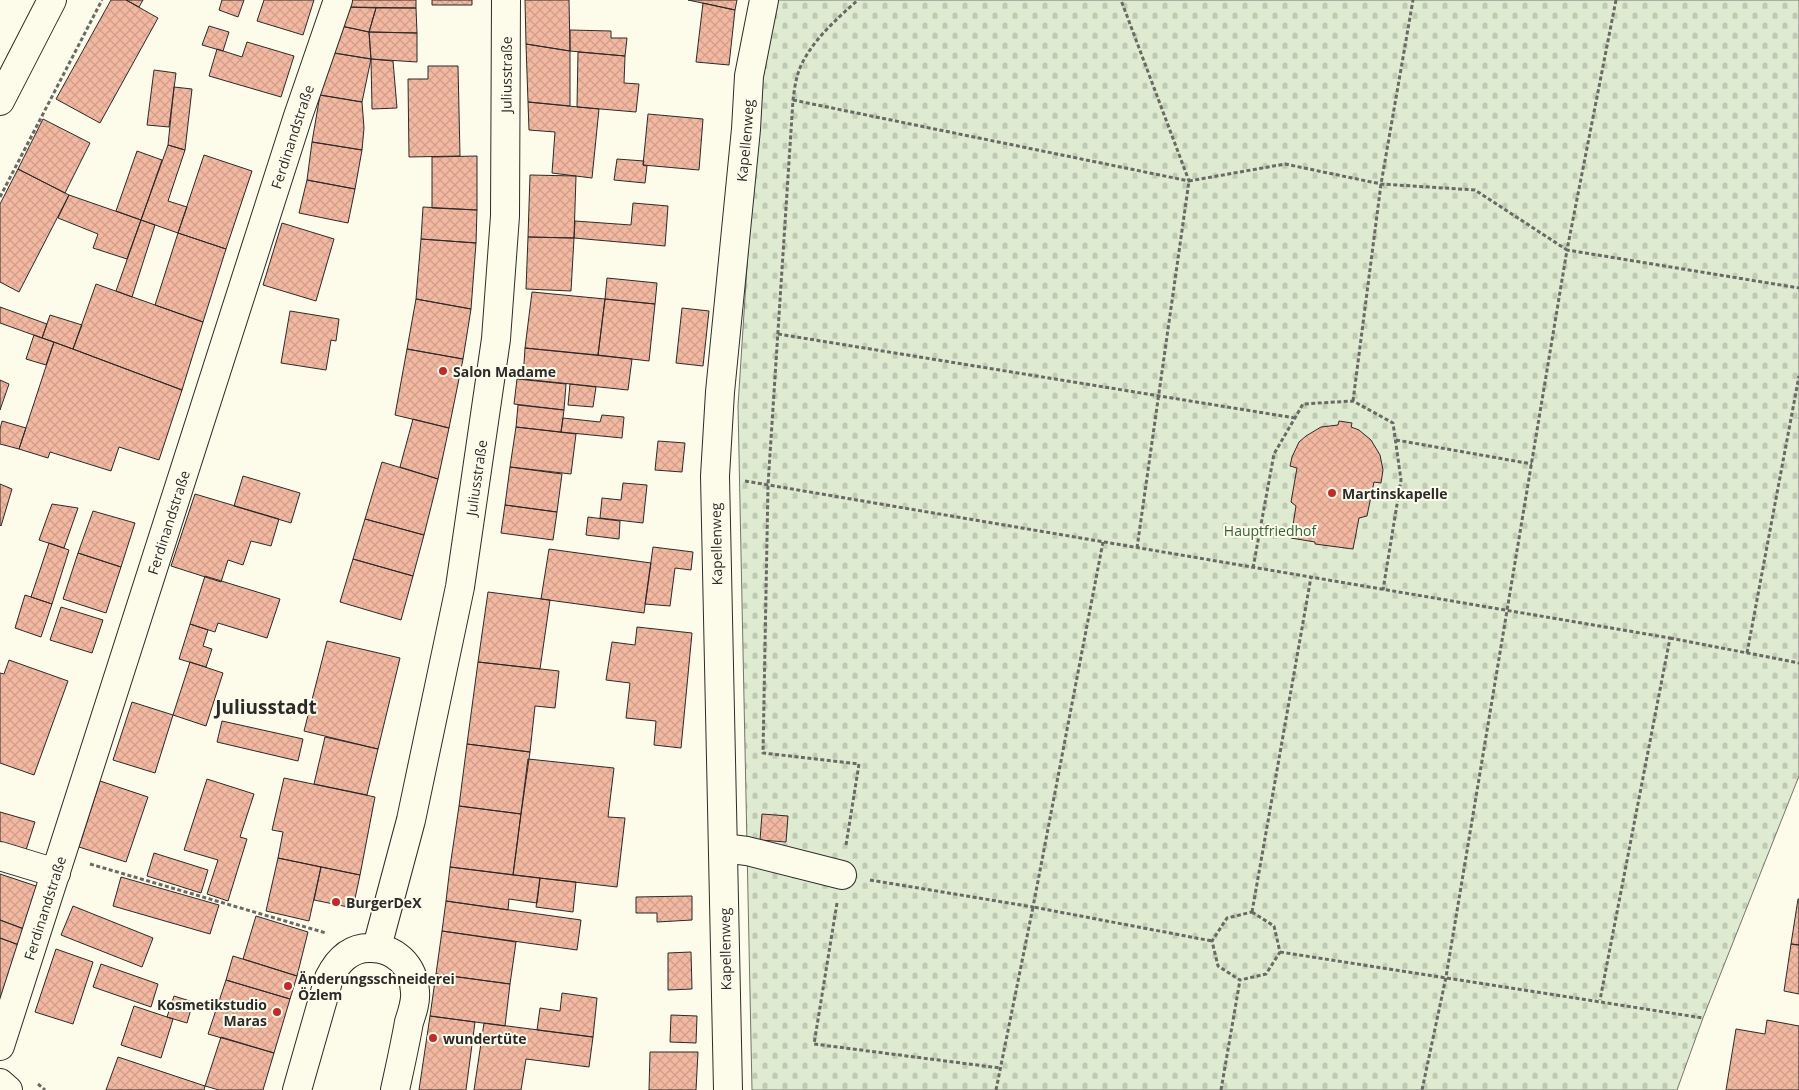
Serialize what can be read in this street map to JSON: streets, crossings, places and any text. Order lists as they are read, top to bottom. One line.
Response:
{"streets":{"street":["Juliusstraße","Ferdinandstraße","Kapellenweg"]},"districts":["Juliusstadt"],"parks":["Hauptfriedhof"],"places":["Salon Madame","Martinskapelle","BurgerDeX","Änderungsschneiderei Özlem","Kosmetikstudio Maras","wundertüte"]}
